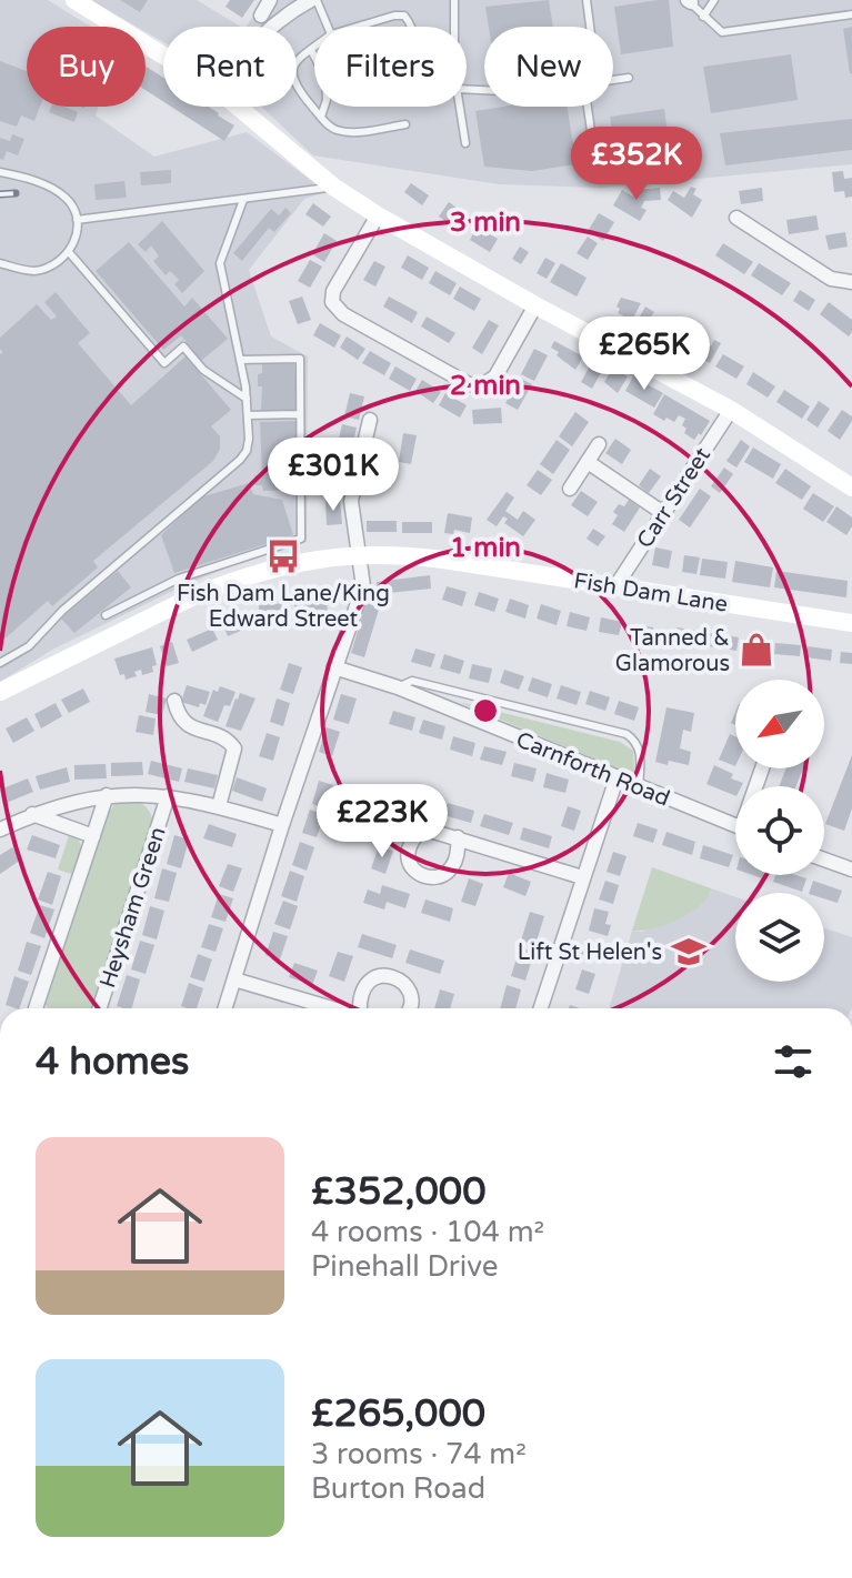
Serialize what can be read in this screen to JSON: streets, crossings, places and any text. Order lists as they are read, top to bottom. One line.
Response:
{"streets":{"street":["Carr Street","Fish Dam Lane","Carnforth Road","Heysham Green"]},"crossings":[["Carr Street","Fish Dam Lane"]],"places":{"bus stop":["Fish Dam Lane/King Edward Street"],"shop":["Tanned & Glamorous"],"school or university":["Lift St Helen's"]},"north":"bottom left","page":{"chip":["Buy","Rent","Filters","New"],"price":["£352K","£265K","£301K","£223K"],"heading":"4 homes","list":[{"name":"£352,000","note":"4 rooms · 104 m² · Pinehall Drive"},{"name":"£265,000","note":"3 rooms · 74 m² · Burton Road"}]},"rings":["3 min","2 min","1 min"]}
